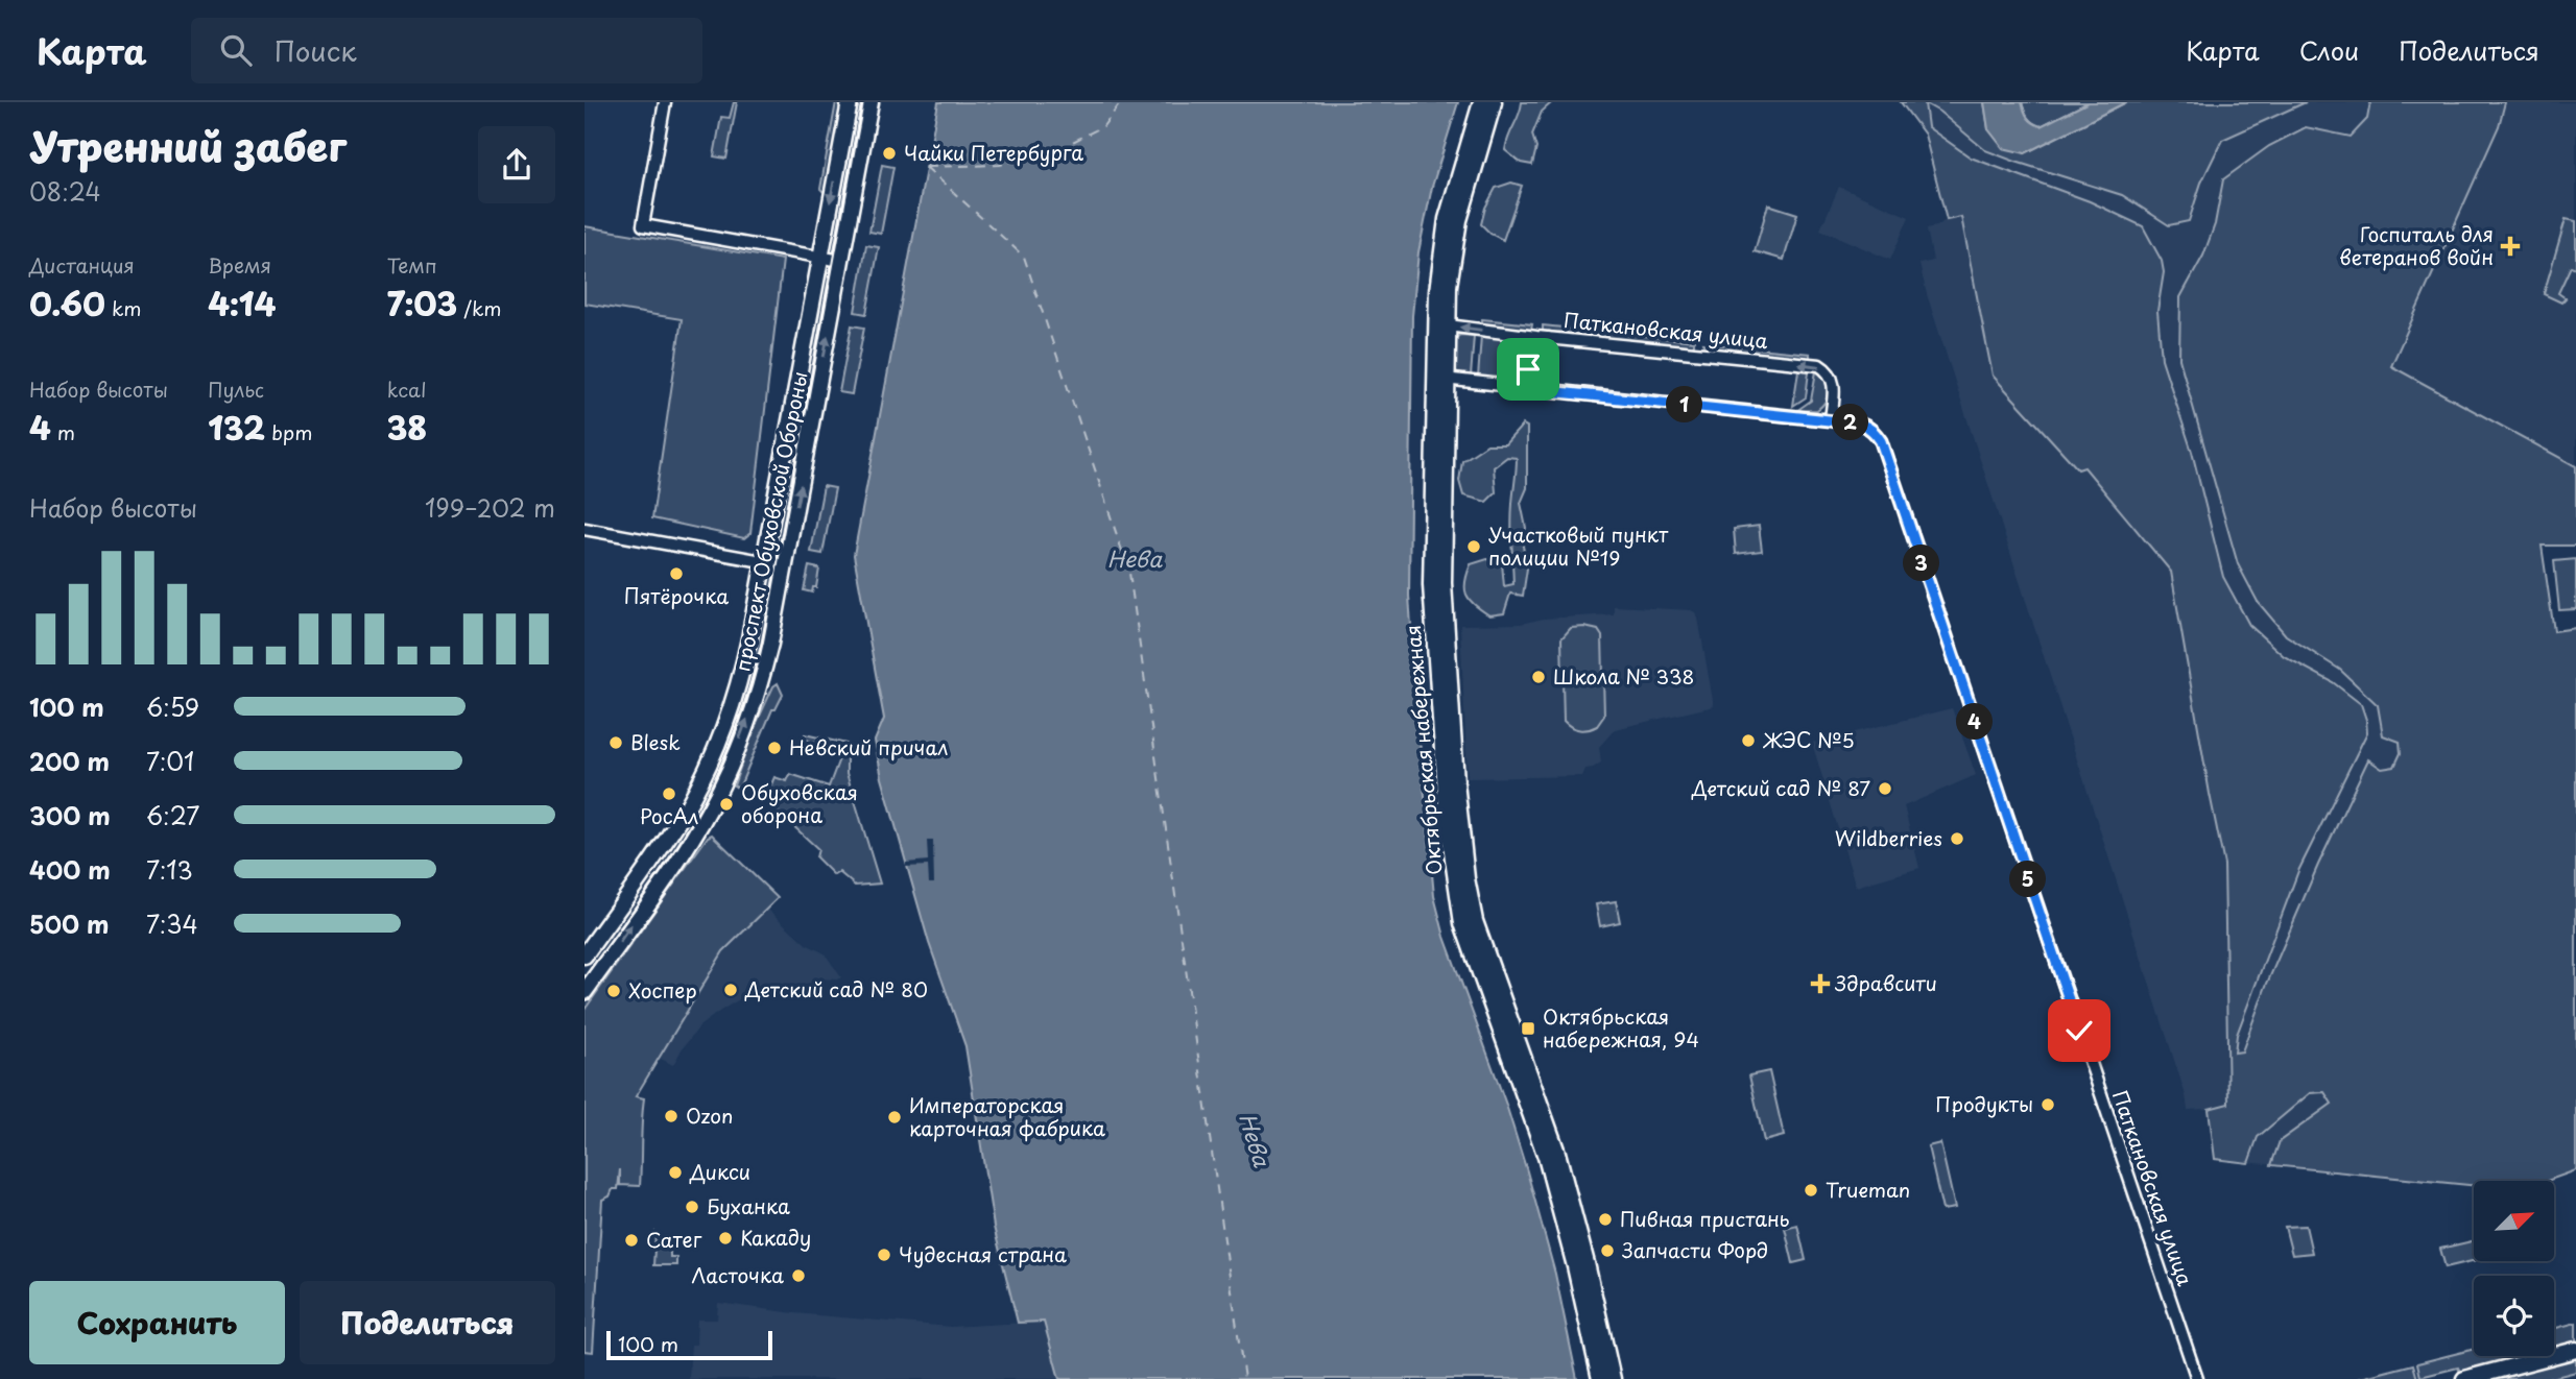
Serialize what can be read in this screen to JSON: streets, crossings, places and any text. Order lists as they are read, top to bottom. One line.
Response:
{"streets":{"main road":["проспект Обуховской Обороны","Октябрьская набережная"],"street":["Паткановская улица"]},"crossings":[["Паткановская улица","Октябрьская набережная"]],"water":["Нева"],"places":{"other":["Чайки Петербурга","Участковый пункт полиции №19","Пятёрочка","Школа № 338","ЖЭС №5","Blesk","Невский причал","Детский сад № 87","РосАл","Обуховская оборона","Wildberries","Детский сад № 80","Хоспер","Продукты","Ozon","Императорская карточная фабрика","Дикси","Trueman","Буханка","Пивная пристань","Какаду","Сатег","Запчасти Форд","Чудесная страна","Ласточка"],"health":["Госпиталь для ветеранов войн","Здравсити"],"transit":["Октябрьская набережная, 94"]},"scale_bar":"100 m","north":"top right","page":{"header":"Карта","search":"Поиск","nav":["Карта","Слои","Поделиться"],"heading":["Утренний забег","08:24"],"stats":[["Дистанция","0.60 km"],["Время","4:14"],["Темп","7:03 /km"],["Набор высоты","4 m"],["Пульс","132 bpm"],["kcal","38"]],"pins":["1","2","3","4","5"],"chart":["Набор высоты","199–202 m"],"list":[{"name":"100 m","note":"6:59"},{"name":"200 m","note":"7:01"},{"name":"300 m","note":"6:27"},{"name":"400 m","note":"7:13"},{"name":"500 m","note":"7:34"}],"buttons":["Сохранить","Поделиться"],"scale":"100 m"}}
